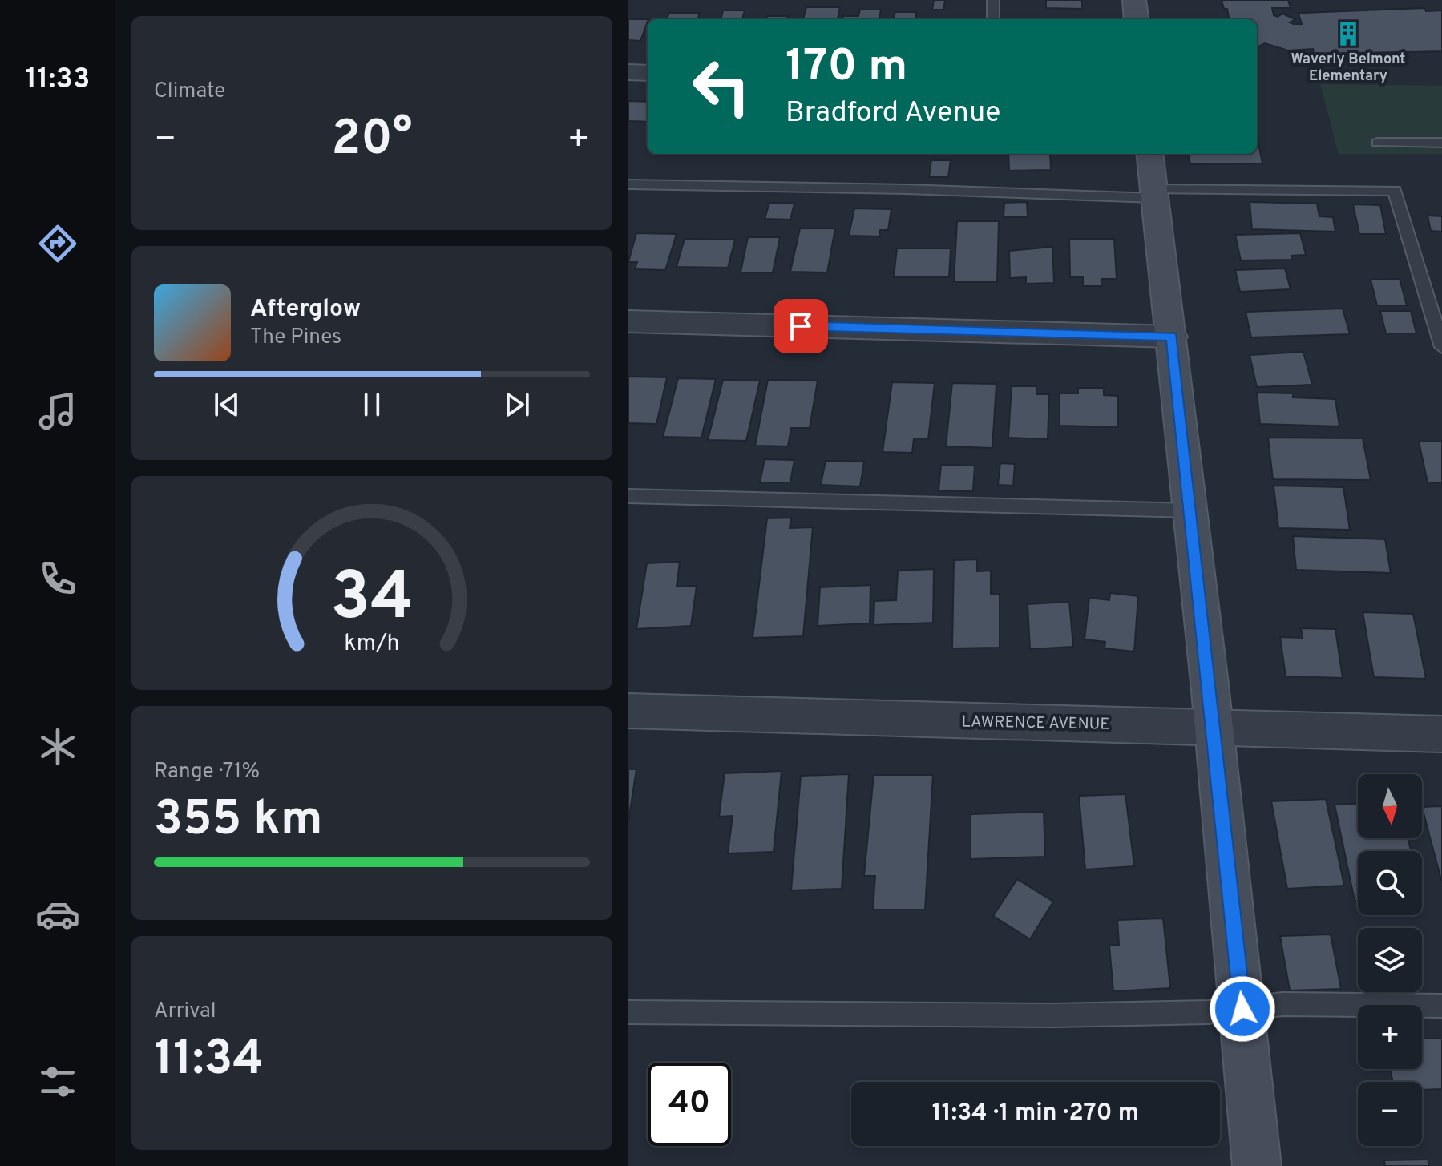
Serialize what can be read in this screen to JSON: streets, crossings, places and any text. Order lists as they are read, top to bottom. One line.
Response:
{"streets":{"street":["LAWRENCE AVENUE"]},"places":{"building":["Waverly Belmont Elementary"]},"north":"bottom","page":{"tabs":"11:33","tile":["Climate",["Range · 71%","355 km"],["Arrival","11:34"]],"turn":["170 m","Bradford Avenue"],"heat":["−","20°","+"],"song":["Afterglow","The Pines"],"map_buttons":["+","−"],"limit":"40","trip":"11:34 · 1 min · 270 m","gauge":["34","km/h"]}}
